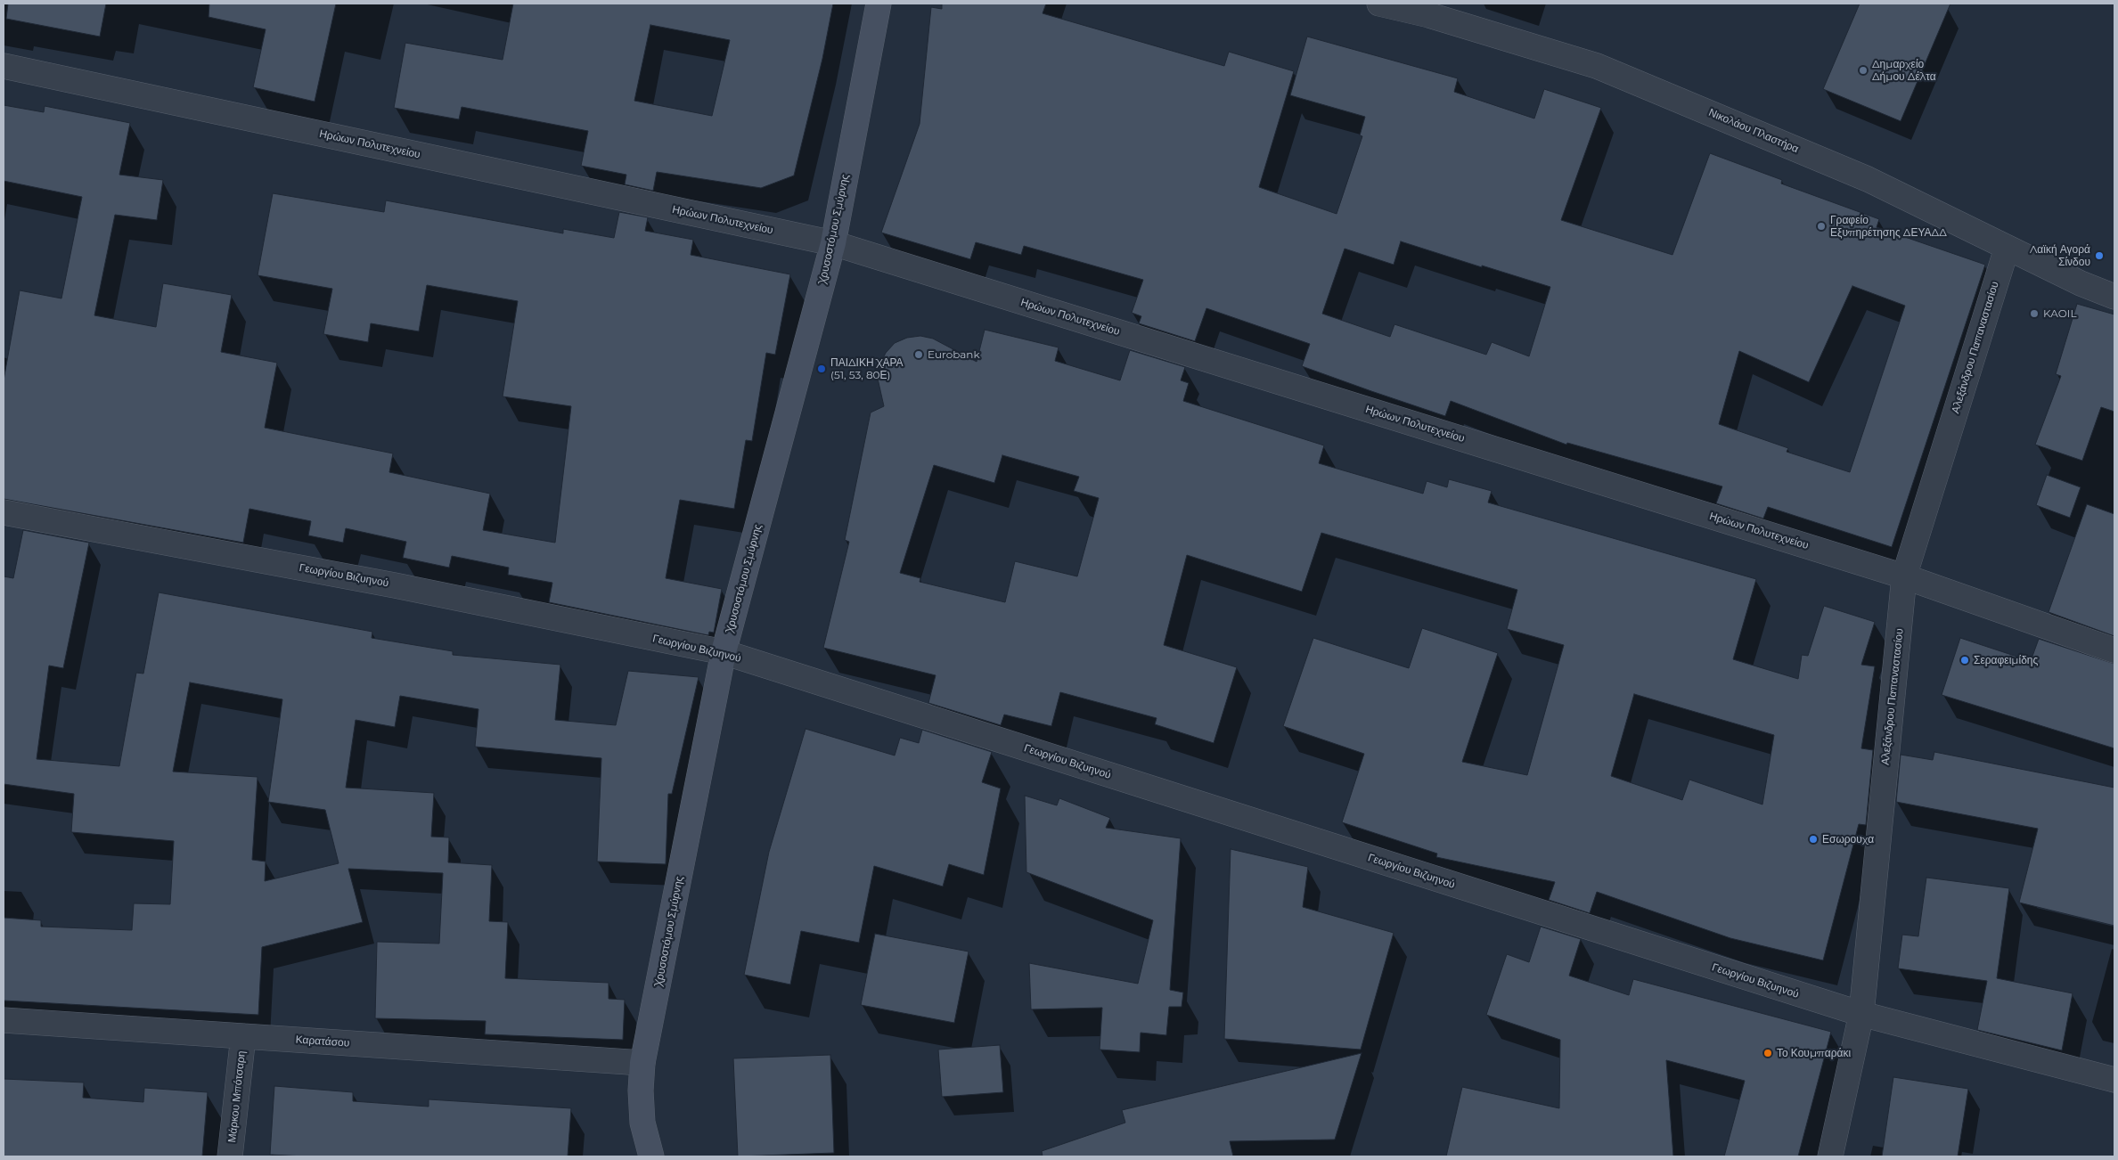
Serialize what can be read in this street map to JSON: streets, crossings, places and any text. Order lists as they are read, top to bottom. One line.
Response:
{"streets":{"street":["Νικολάου Πλαστήρα","Ηρώων Πολυτεχνείου","Χρυσοστόμου Σμύρνης","Αλεξάνδρου Παπαναστασίου","Γεωργίου Βιζυηνού","Καρατάσου","Μάρκου Μπότσαρη"]},"crossings":[["Νικολάου Πλαστήρα","Αλεξάνδρου Παπαναστασίου"],["Ηρώων Πολυτεχνείου","Χρυσοστόμου Σμύρνης"],["Ηρώων Πολυτεχνείου","Αλεξάνδρου Παπαναστασίου"],["Χρυσοστόμου Σμύρνης","Γεωργίου Βιζυηνού"],["Χρυσοστόμου Σμύρνης","Καρατάσου"],["Αλεξάνδρου Παπαναστασίου","Γεωργίου Βιζυηνού"],["Καρατάσου","Μάρκου Μπότσαρη"]],"places":["Δημαρχείο Δήμου Δέλτα","Γραφείο Εξυπηρέτησης ΔΕΥΑΔΔ","Λαϊκή Αγορά Σίνδου","KAOIL","Eurobank","ΠΑΙΔΙΚΗ ΧΑΡΑ (51, 53, 80Ε)","Σεραφειμίδης","Εσωρουχα","Το Κουμπαράκι"]}
